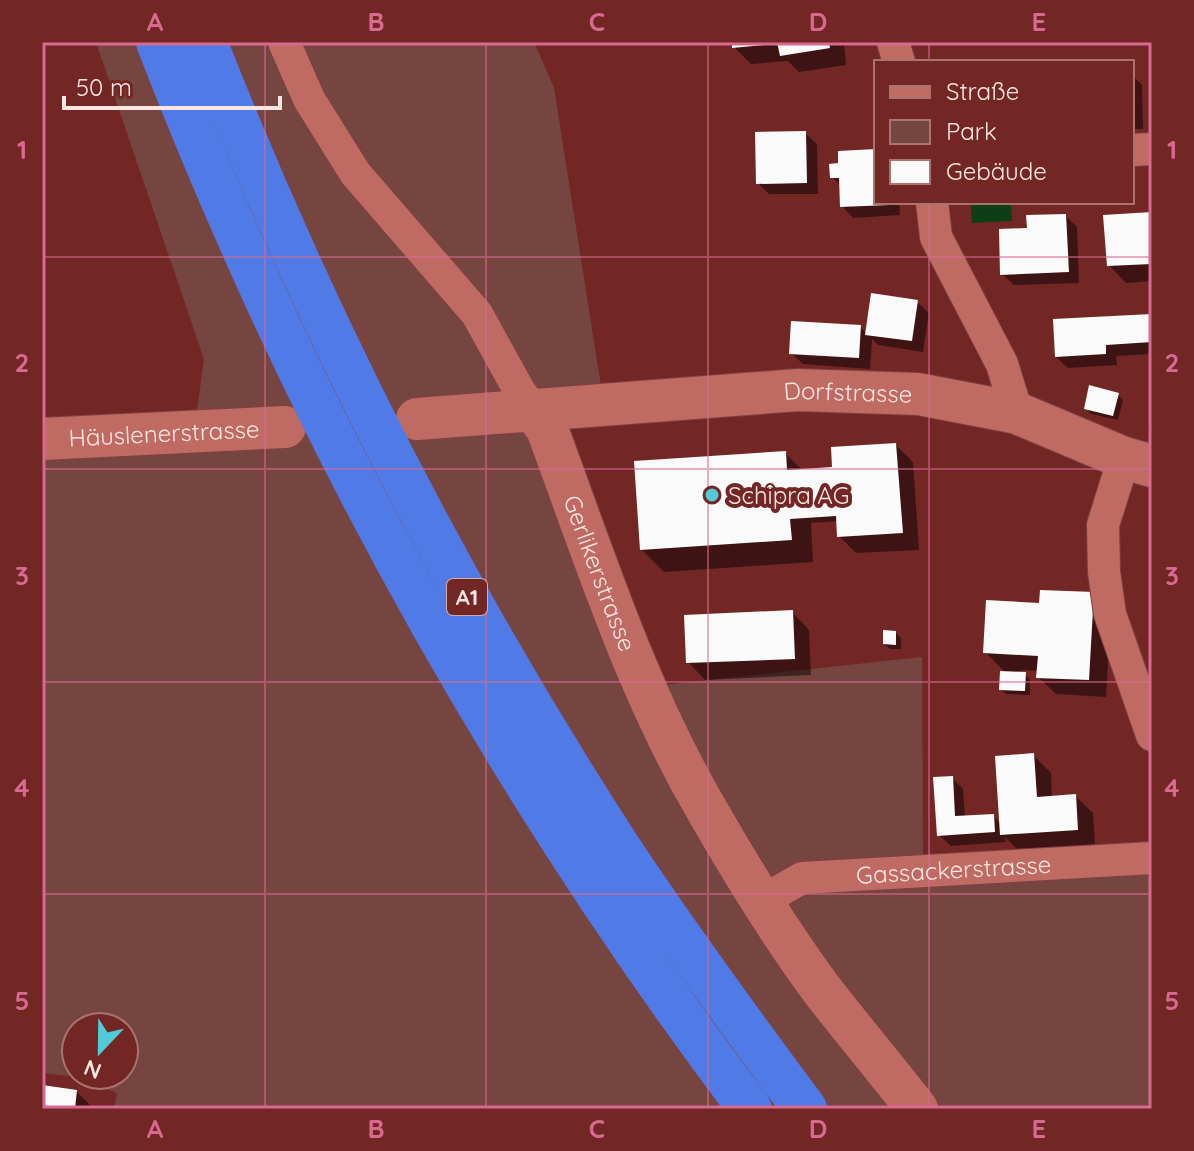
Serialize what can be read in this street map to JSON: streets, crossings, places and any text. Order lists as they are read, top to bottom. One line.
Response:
{"streets":{"highway":["A1"],"street":["Dorfstrasse","Häuslenerstrasse","Gerlikerstrasse","Gassackerstrasse"]},"crossings":[["Dorfstrasse","Gerlikerstrasse"],["Gerlikerstrasse","Gassackerstrasse"]],"places":["Schipra AG"],"legend":["Straße","Park","Gebäude"],"scale_bar":"50 m","north":"bottom","grid":{"columns":["A","B","C","D","E"],"rows":["1","2","3","4","5"]}}
